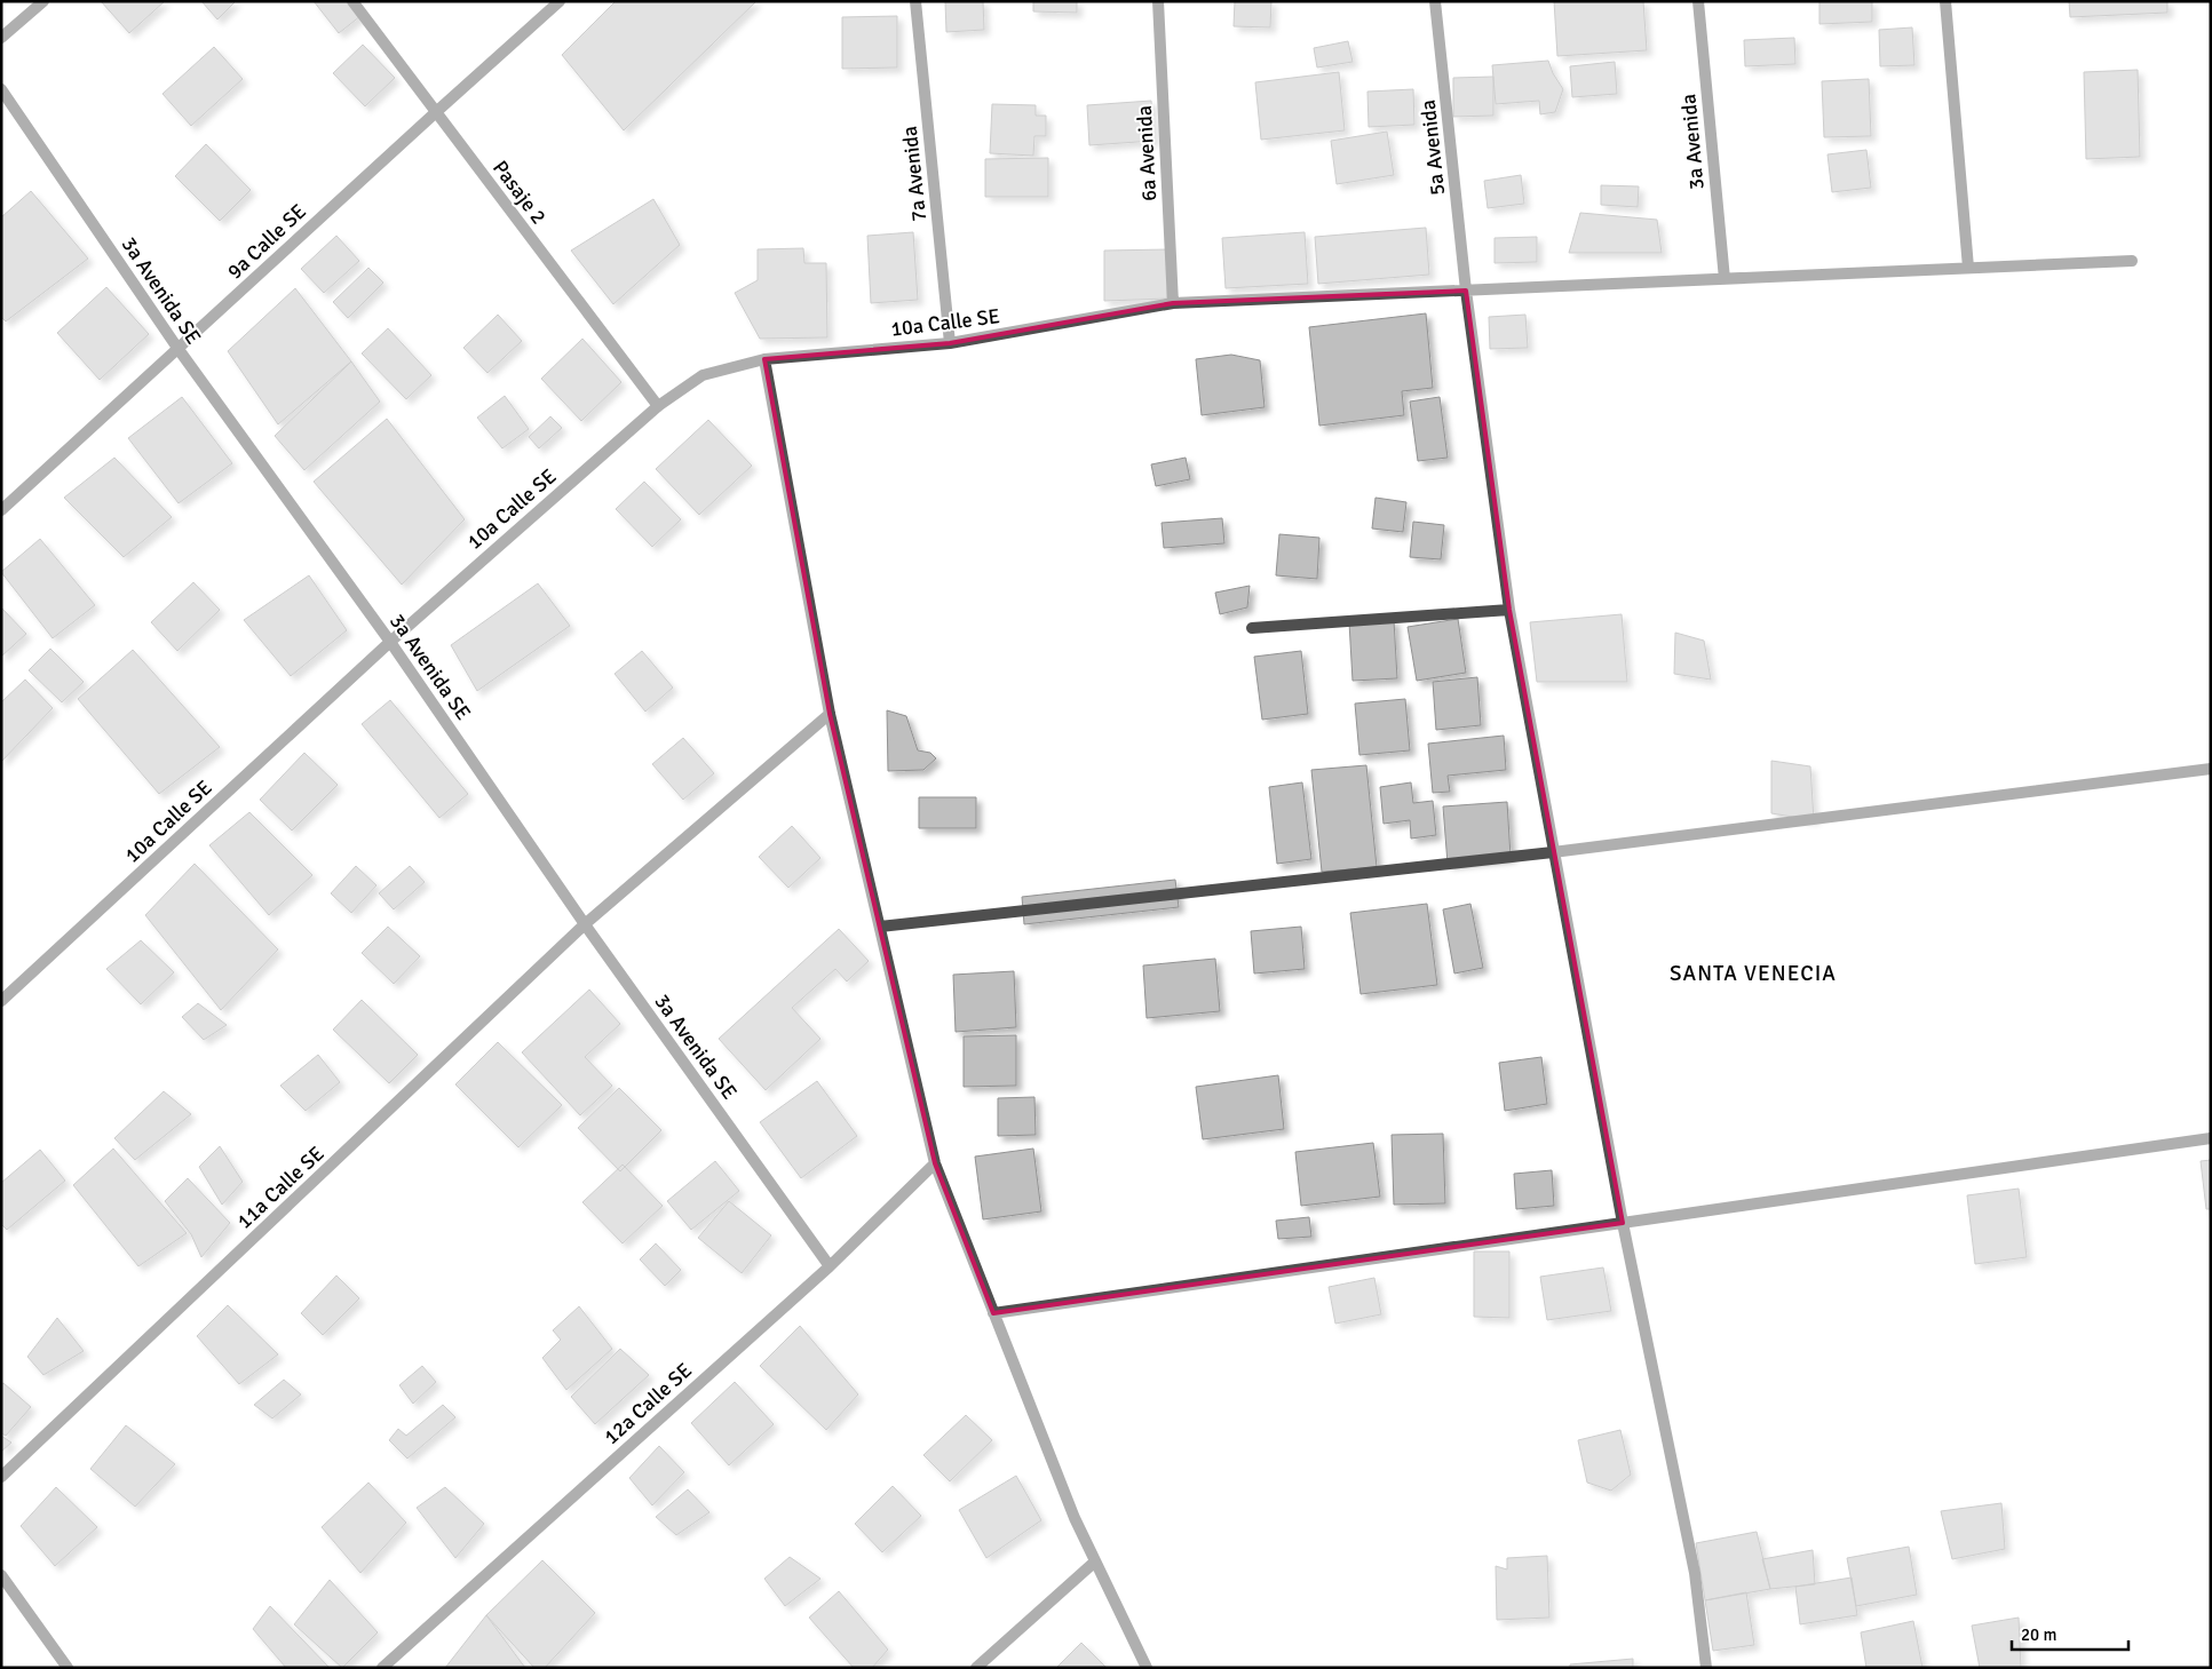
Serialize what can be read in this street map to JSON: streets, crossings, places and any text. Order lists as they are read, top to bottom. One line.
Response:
{"streets":{"street":["3a Avenida","5a Avenida","6a Avenida","7a Avenida","Pasaje 2","9a Calle SE","3a Avenida SE","10a Calle SE","11a Calle SE","12a Calle SE"]},"crossings":[["3a Avenida","10a Calle SE"],["5a Avenida","10a Calle SE"],["6a Avenida","10a Calle SE"],["7a Avenida","10a Calle SE"],["Pasaje 2","9a Calle SE"],["Pasaje 2","10a Calle SE"],["9a Calle SE","3a Avenida SE"],["3a Avenida SE","10a Calle SE"],["3a Avenida SE","11a Calle SE"],["3a Avenida SE","12a Calle SE"]],"districts":["SANTA VENECIA"],"scale_bar":"20 m"}
